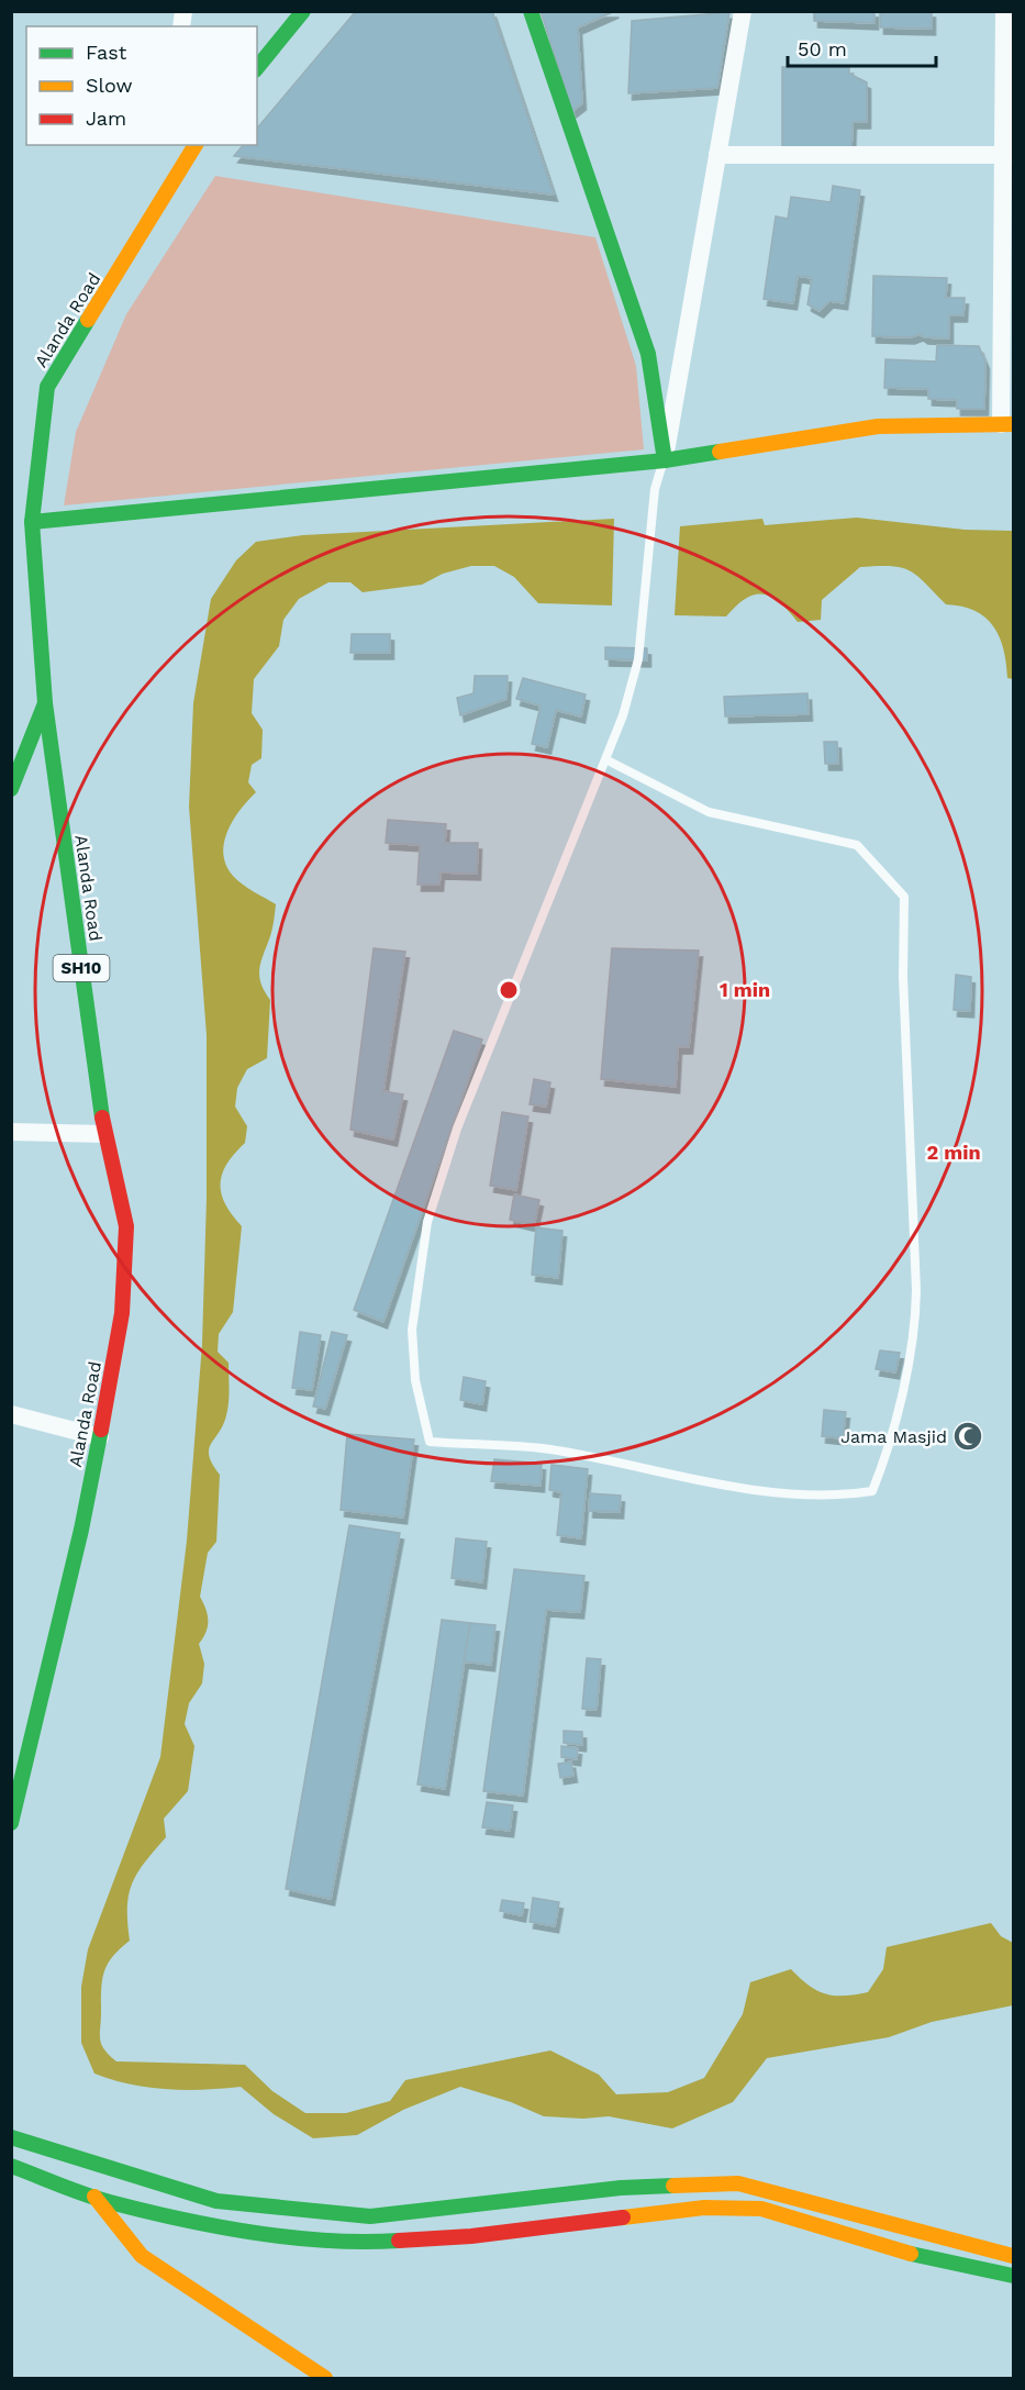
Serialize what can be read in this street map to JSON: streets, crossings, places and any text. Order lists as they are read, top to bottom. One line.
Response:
{"streets":{"main road":["Alanda Road","SH10"]},"places":{"mosque":["Jama Masjid"]},"legend":["Fast","Slow","Jam"],"scale_bar":"50 m","rings":["1 min","2 min"]}
